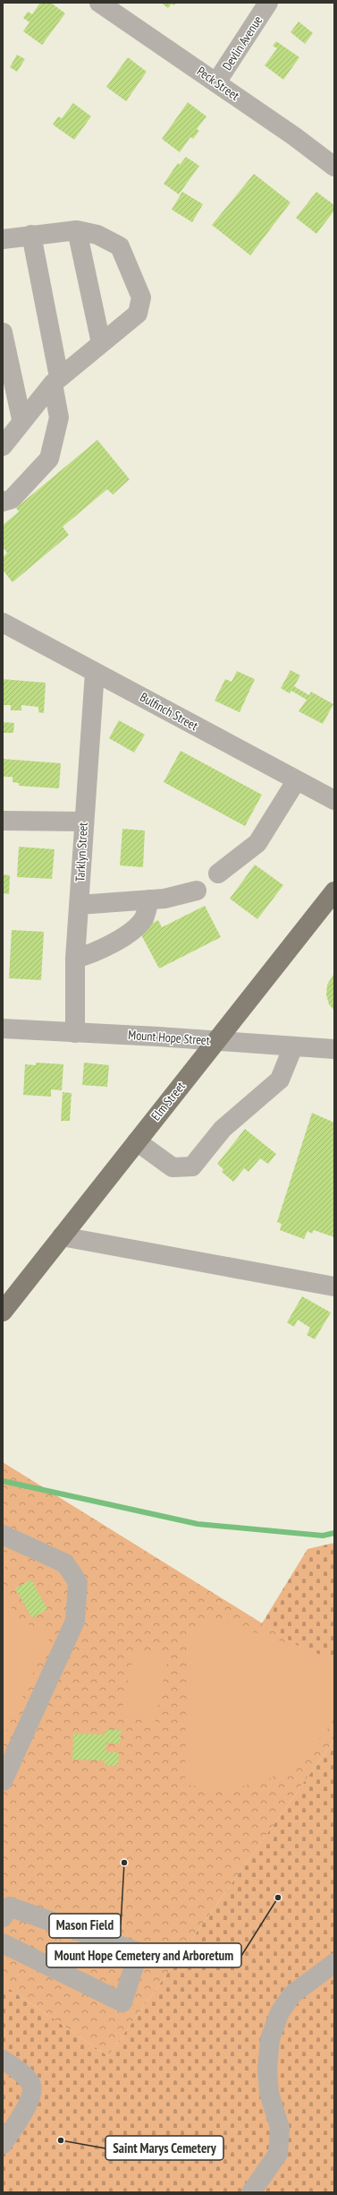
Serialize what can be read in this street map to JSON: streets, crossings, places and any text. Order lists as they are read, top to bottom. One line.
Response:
{"streets":{"main road":["Elm Street"],"street":["Devlin Avenue","Peck Street","Bulfinch Street","Tarklyn Street","Mount Hope Street"]},"crossings":[["Devlin Avenue","Peck Street"],["Bulfinch Street","Tarklyn Street"],["Tarklyn Street","Mount Hope Street"],["Mount Hope Street","Elm Street"]],"places":["Mason Field","Mount Hope Cemetery and Arboretum","Saint Marys Cemetery"]}
